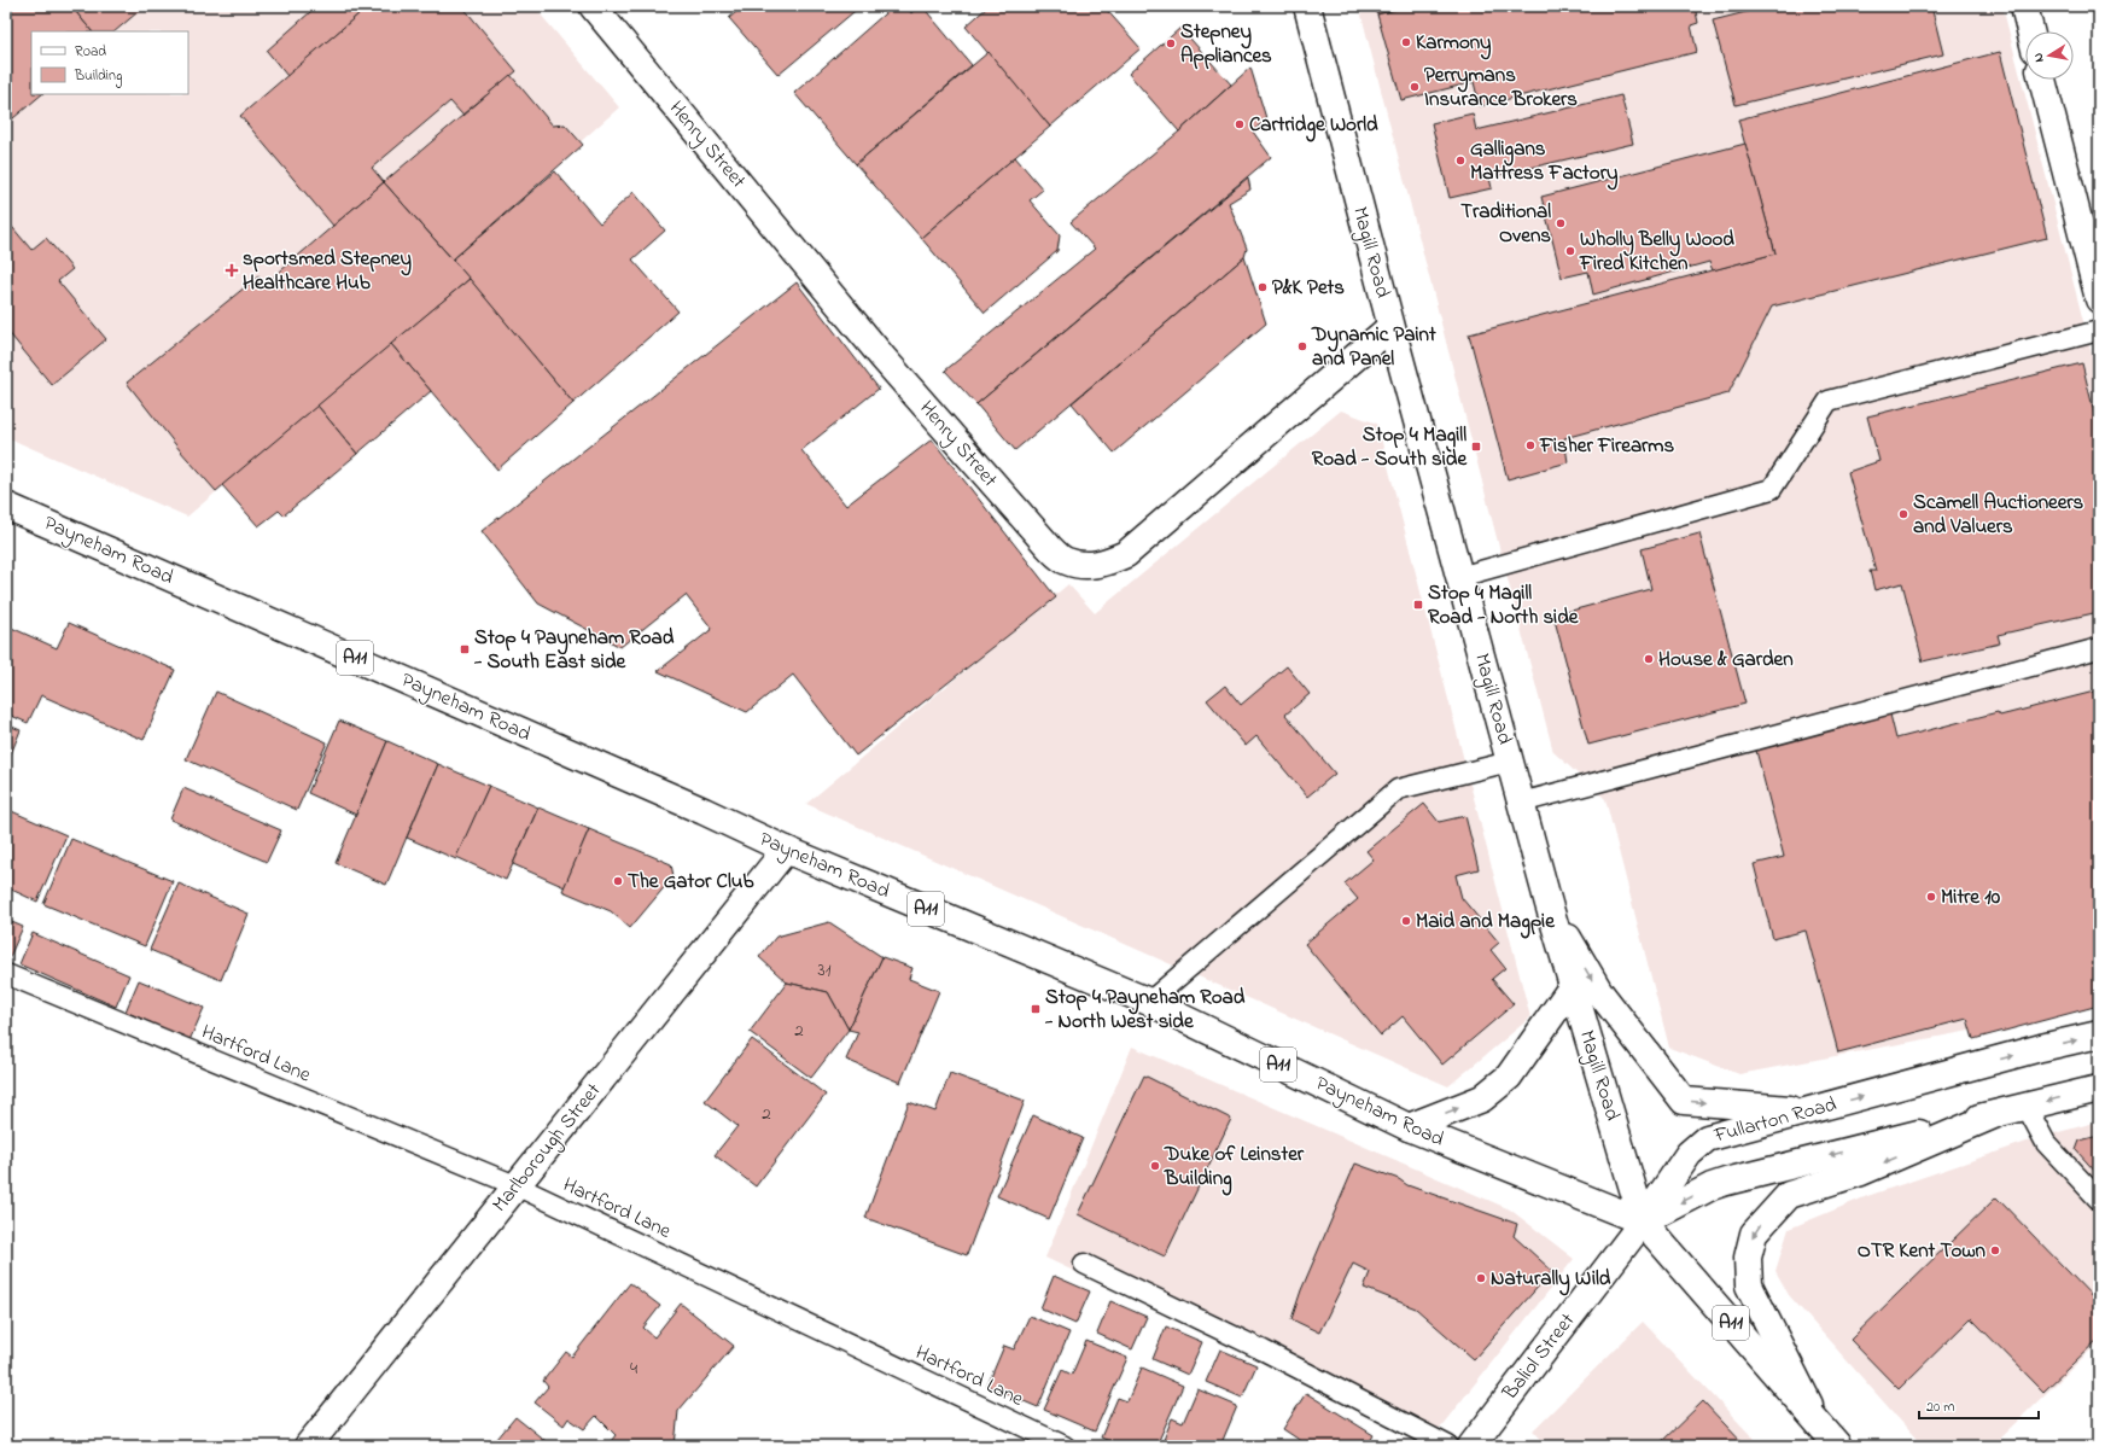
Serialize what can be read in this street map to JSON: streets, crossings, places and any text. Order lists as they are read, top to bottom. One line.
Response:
{"streets":{"main road":["Henry Street","Magill Road","Payneham Road","A11","Fullarton Road","Marlborough Street","Baliol Street"],"lane":["Hartford Lane"]},"crossings":[["Henry Street","Magill Road"],["Magill Road","Payneham Road"],["Magill Road","A11"],["Magill Road","Fullarton Road"],["Magill Road","Baliol Street"],["Payneham Road","A11"],["Payneham Road","Fullarton Road"],["Payneham Road","Marlborough Street"],["Payneham Road","Baliol Street"],["A11","Fullarton Road"],["A11","Baliol Street"],["Hartford Lane","Marlborough Street"],["Fullarton Road","Baliol Street"]],"places":{"other":["Karmony","Stepney Appliances","Perrymans Insurance Brokers","Cartridge World","Galligans Mattress Factory","Traditional Ovens","Wholly Belly Wood Fired Kitchen","P&K Pets","Dynamic Paint and Panel","Fisher Firearms","Scamell Auctioneers and Valuers","House & Garden","The Gator Club","Mitre 10","Maid and Magpie","Duke of Leinster Building","OTR Kent Town","Naturally Wild"],"health":["sportsmed Stepney Healthcare Hub"],"transit":["Stop 4 Magill Road - South side","Stop 4 Magill Road - North side","Stop 4 Payneham Road - South East side","Stop 4 Payneham Road - North West side"]},"house_numbers":["31","2","2","4"],"legend":["Road","Building"],"scale_bar":"20 m","north":"left"}
